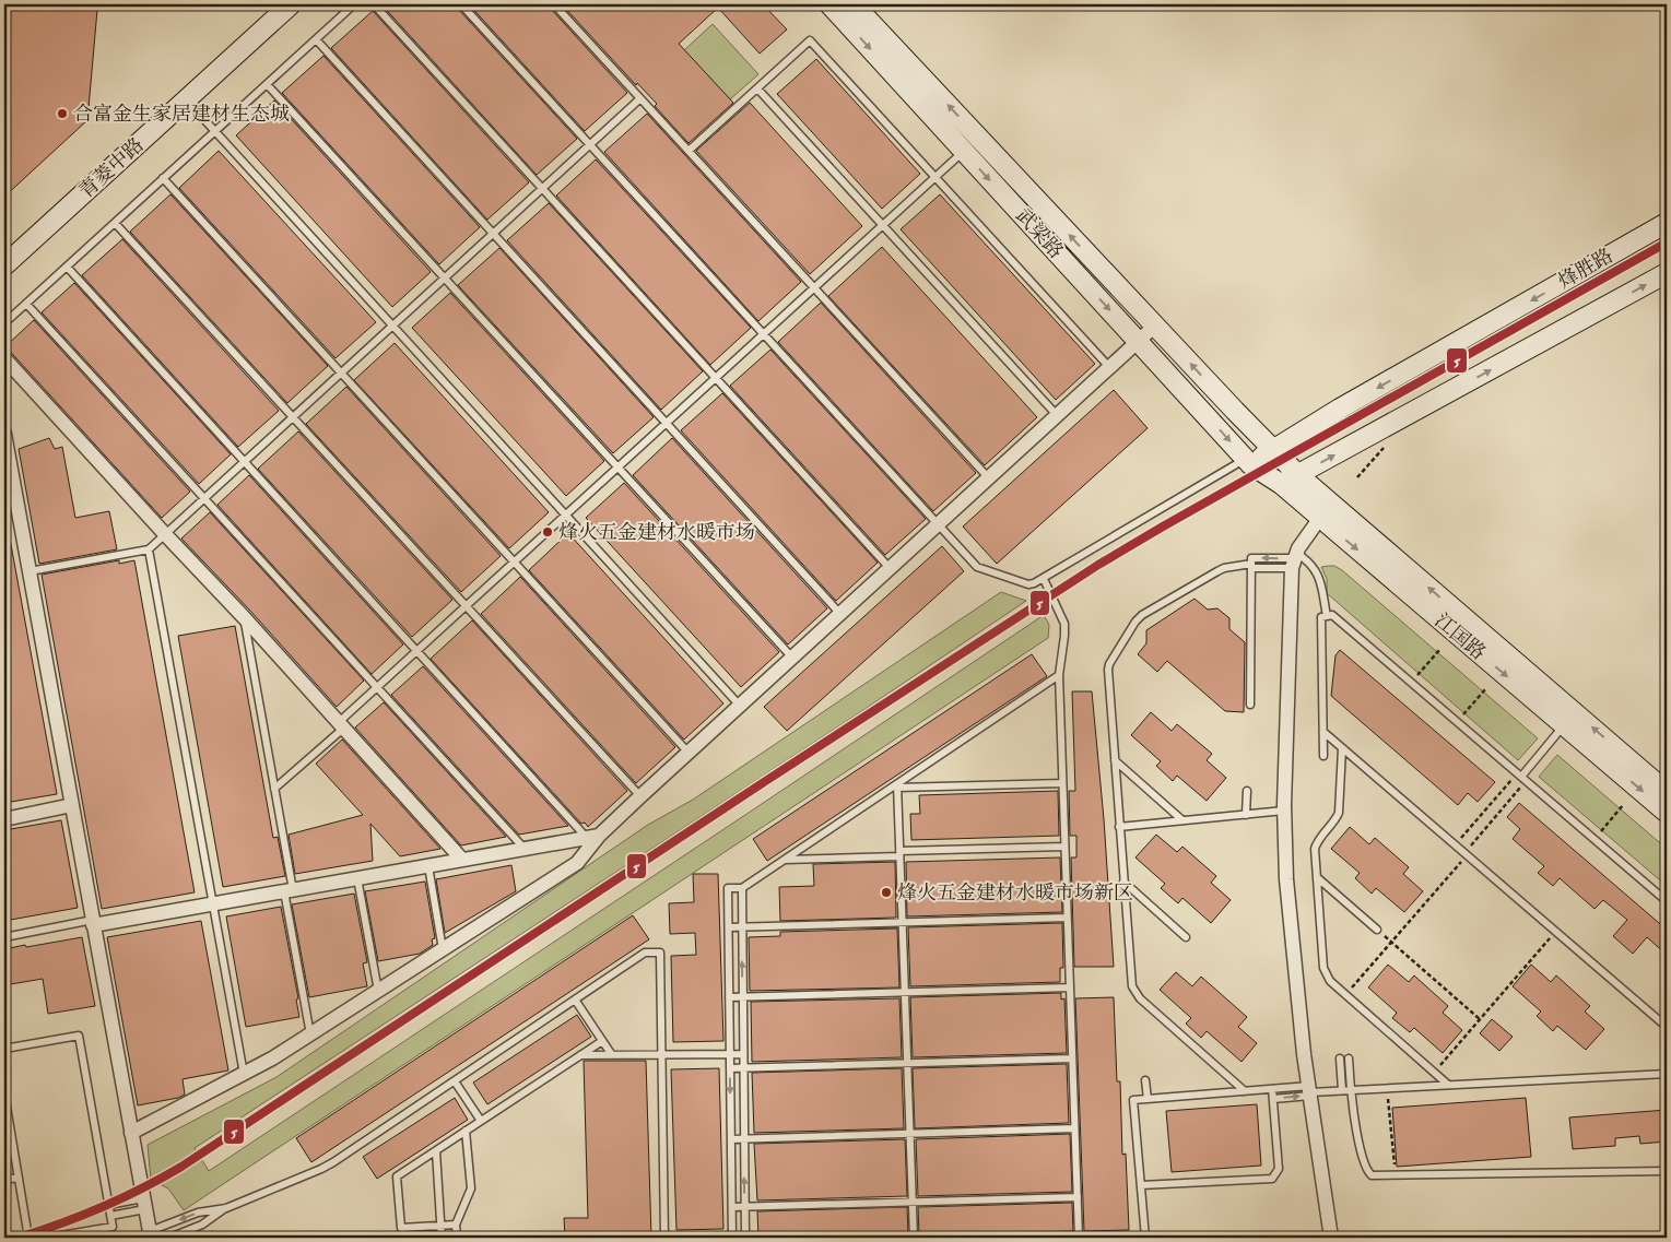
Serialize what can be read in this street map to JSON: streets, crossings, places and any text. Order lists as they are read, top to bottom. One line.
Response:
{"streets":{"main road":["青菱中路","武梁路","烽胜路","江国路"]},"crossings":[["武梁路","烽胜路"],["武梁路","江国路"],["烽胜路","江国路"]],"places":["合富金生家居建材生态城","烽火五金建材水暖市场","烽火五金建材水暖市场新区"],"lines":["transit line 5"]}
